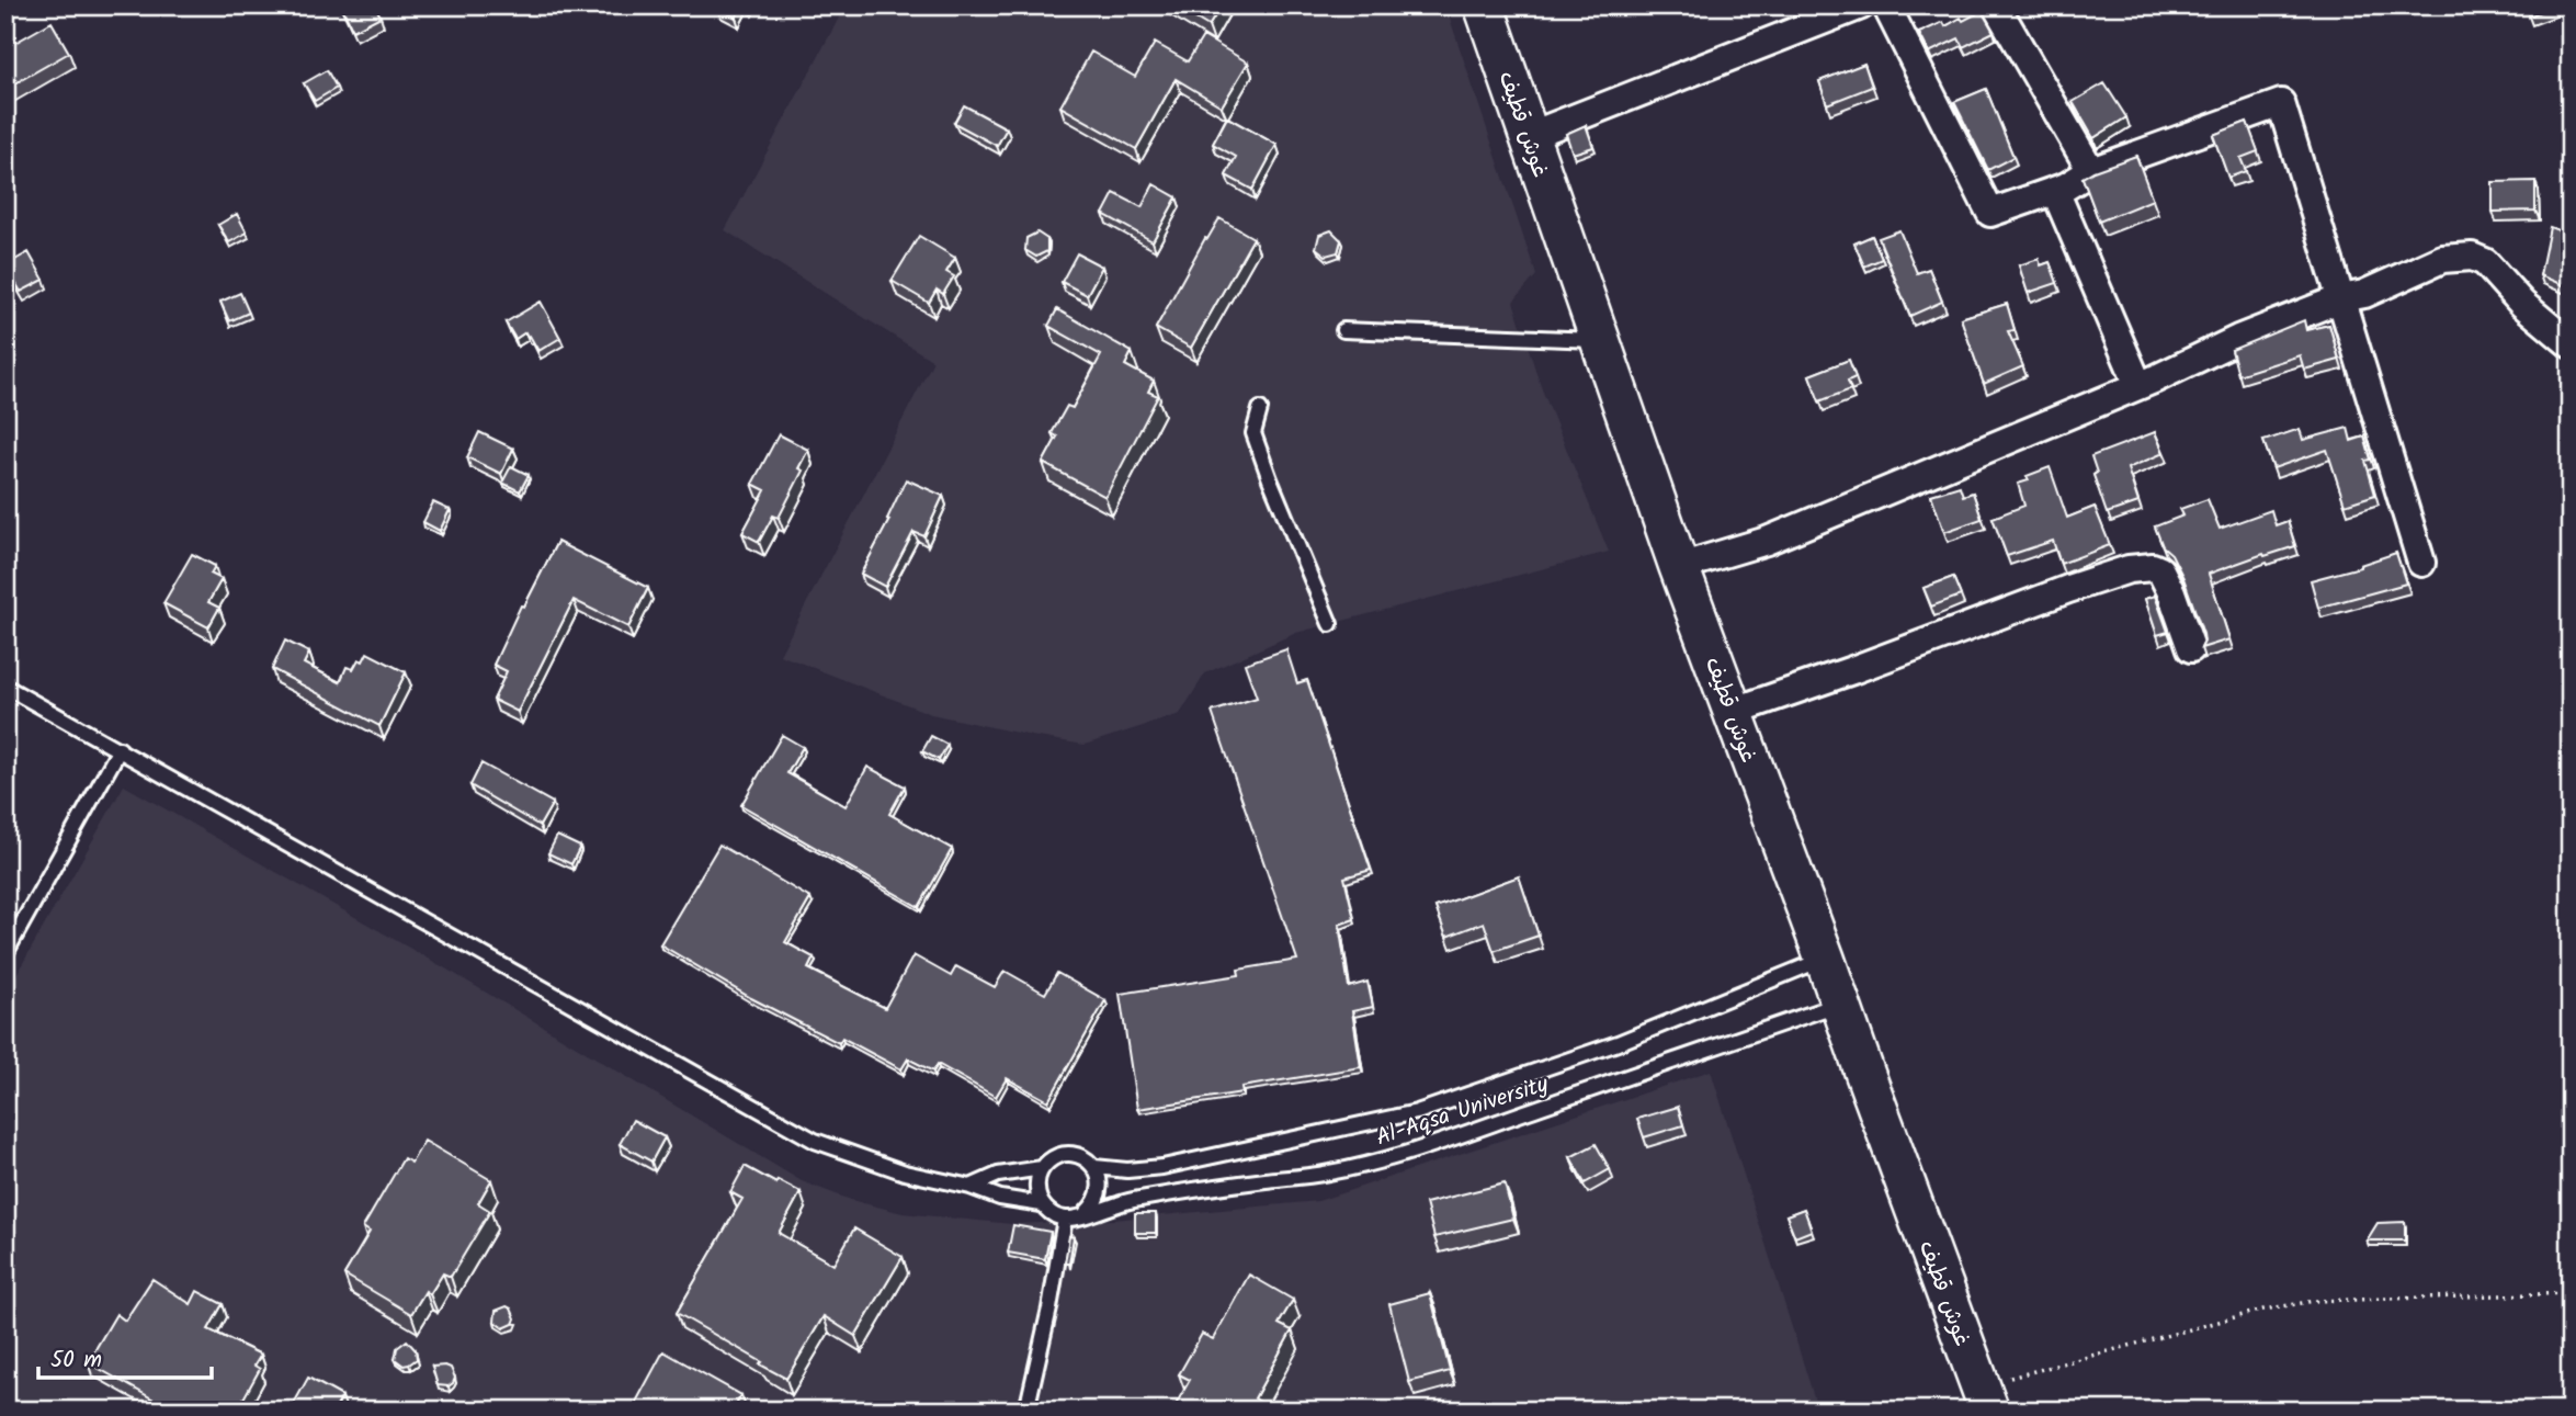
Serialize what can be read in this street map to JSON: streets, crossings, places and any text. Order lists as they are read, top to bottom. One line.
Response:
{"streets":{"main road":["غوش قطيف"],"lane":["Al-Aqsa University"]},"crossings":[["غوش قطيف","Al-Aqsa University"]],"scale_bar":"50 m"}
